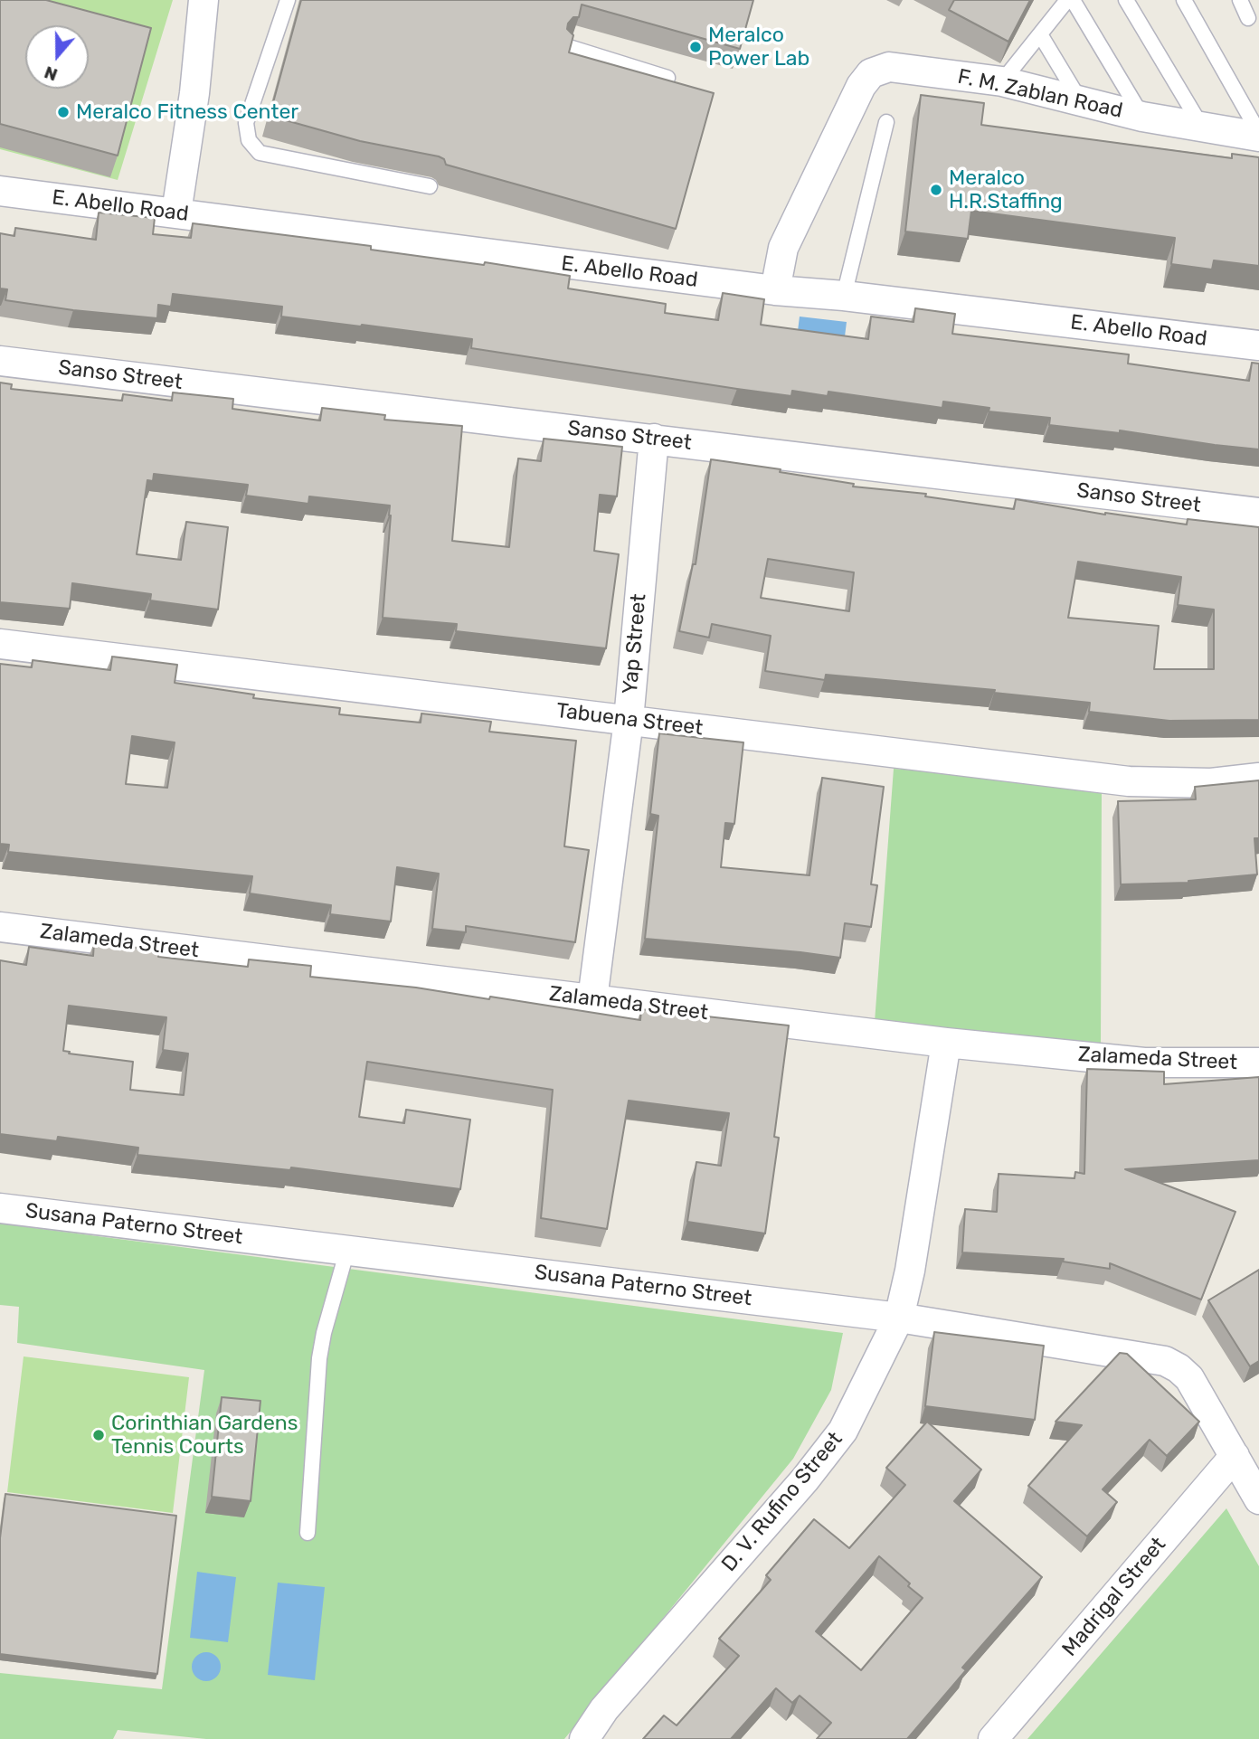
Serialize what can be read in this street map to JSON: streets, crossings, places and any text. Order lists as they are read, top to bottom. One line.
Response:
{"streets":{"street":["F. M. Zablan Road","E. Abello Road","Sanso Street","Yap Street","Tabuena Street","Zalameda Street","Susana Paterno Street","D. V. Rufino Street","Madrigal Street"]},"crossings":[["F. M. Zablan Road","E. Abello Road"],["Sanso Street","Yap Street"],["Yap Street","Tabuena Street"],["Yap Street","Zalameda Street"],["Zalameda Street","D. V. Rufino Street"],["Susana Paterno Street","D. V. Rufino Street"],["Susana Paterno Street","Madrigal Street"]],"places":["Meralco Power Lab","Meralco Fitness Center","Meralco H.R.Staffing","Corinthian Gardens Tennis Courts"],"north":"bottom"}
